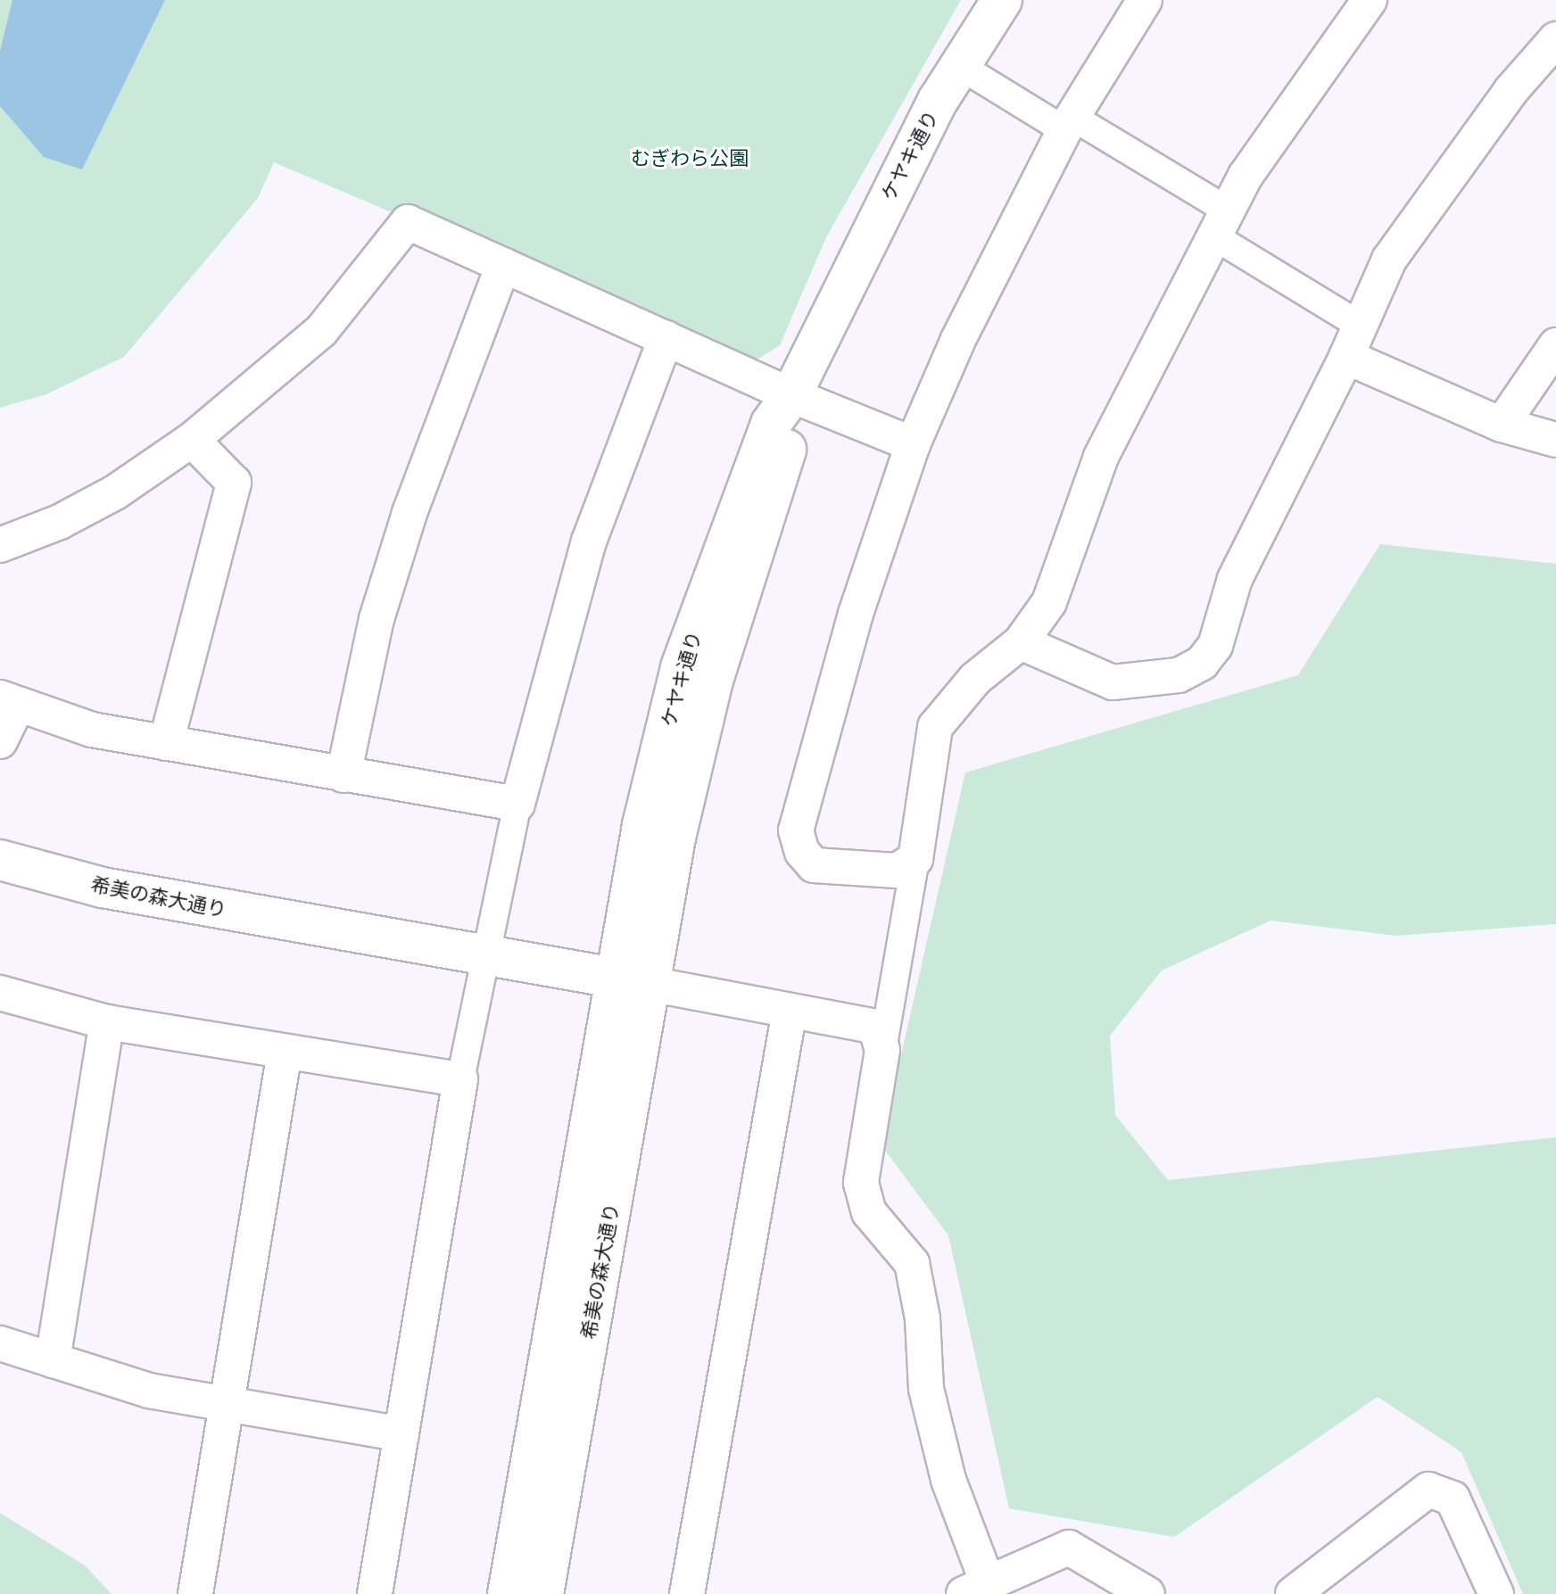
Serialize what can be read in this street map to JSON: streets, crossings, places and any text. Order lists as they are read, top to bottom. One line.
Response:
{"streets":{"street":["ケヤキ通り","希美の森大通り"]},"crossings":[["ケヤキ通り","希美の森大通り"]],"parks":["むぎわら公園"]}
